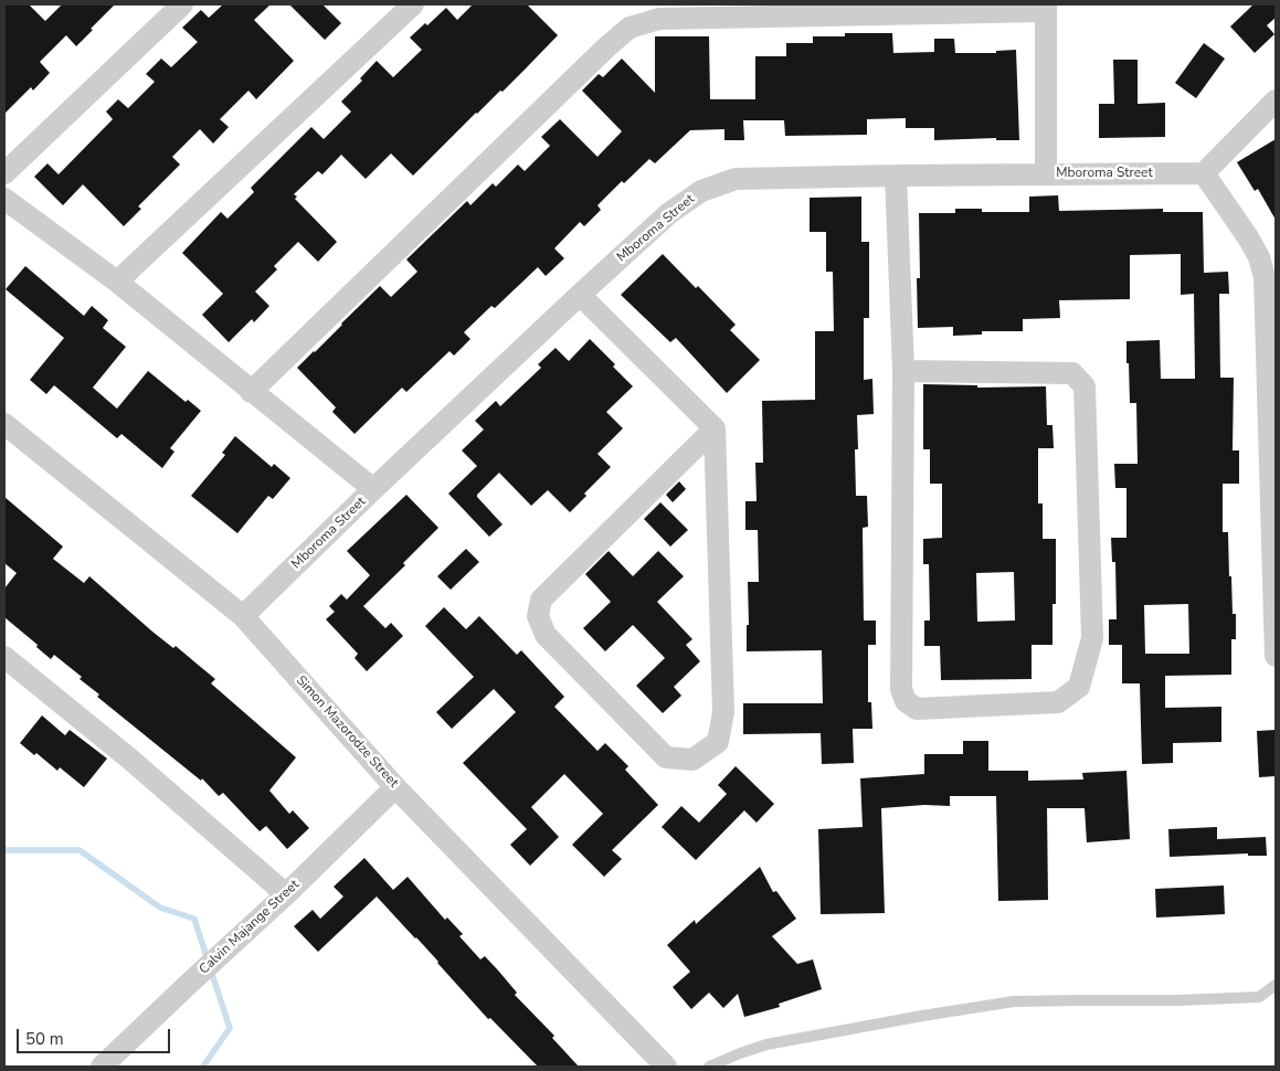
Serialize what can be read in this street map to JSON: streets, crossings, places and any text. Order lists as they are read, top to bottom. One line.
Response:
{"streets":{"street":["Mboroma Street","Simon Mazorodze Street","Calvin Majange Street"]},"crossings":[["Mboroma Street","Simon Mazorodze Street"],["Simon Mazorodze Street","Calvin Majange Street"]],"scale_bar":"50 m"}
